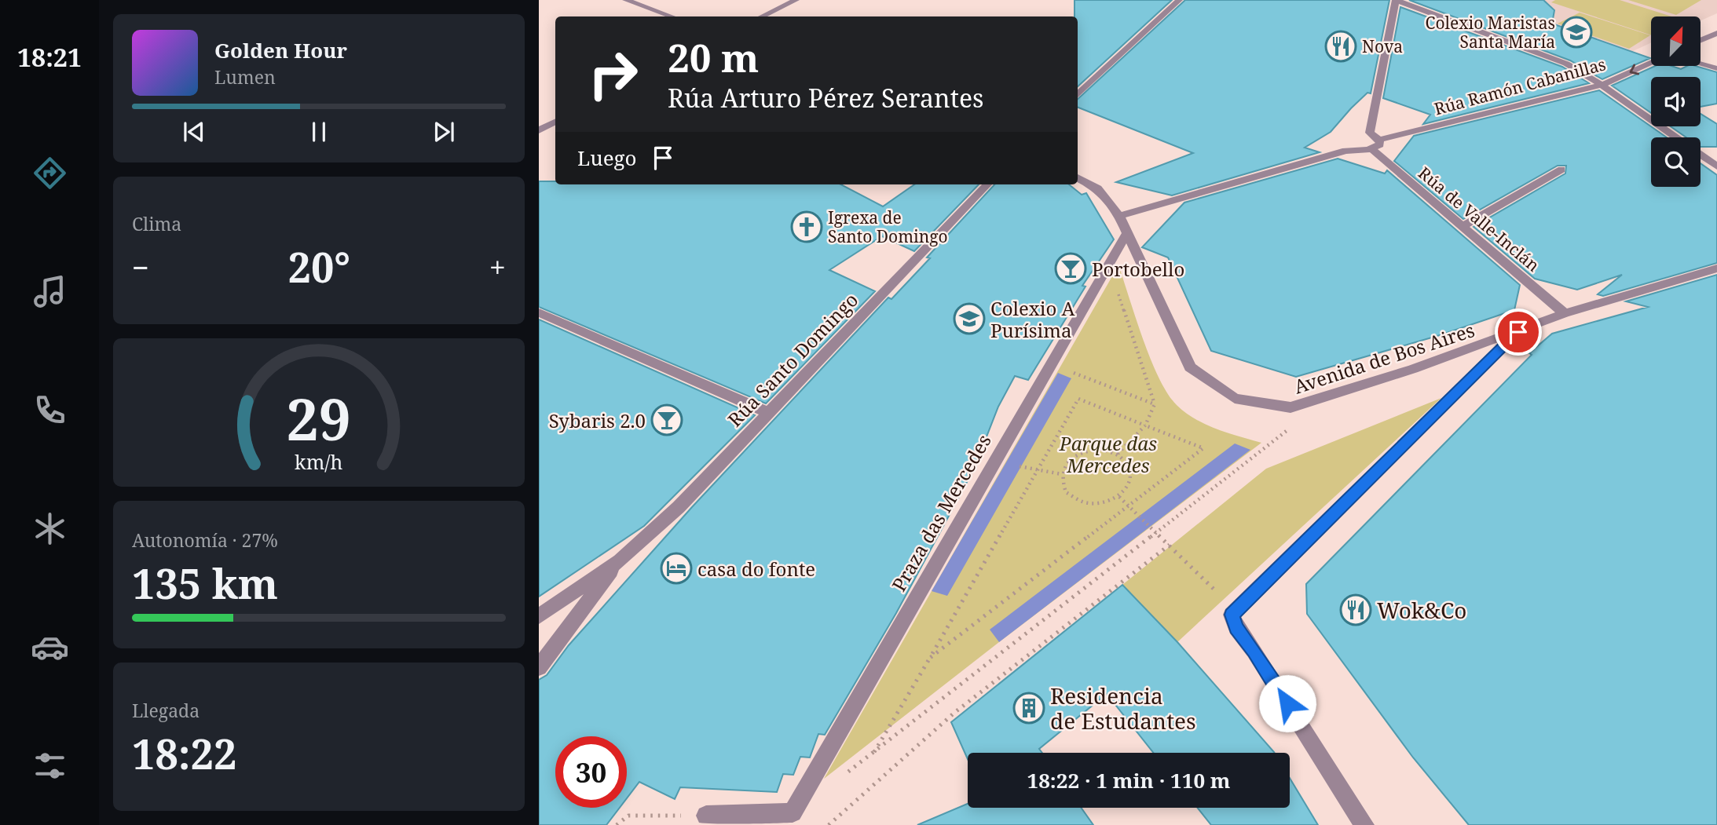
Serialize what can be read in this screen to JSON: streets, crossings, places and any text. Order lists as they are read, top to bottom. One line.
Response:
{"streets":{"street":["Rúa Ramón Cabanillas","Rúa de Valle-Inclán","Avenida de Bos Aires","Rúa Santo Domingo","Praza das Mercedes"]},"crossings":[["Rúa Ramón Cabanillas","Rúa de Valle-Inclán"],["Rúa de Valle-Inclán","Avenida de Bos Aires"],["Avenida de Bos Aires","Praza das Mercedes"]],"parks":["Parque das Mercedes"],"places":{"school or university":["Colexio Maristas Santa María","Colexio A Purísima"],"restaurant":["Nova","Wok&Co"],"church":["Igrexa de Santo Domingo"],"bar":["Portobello","Sybaris 2.0"],"hotel":["casa do fonte"],"building":["Residencia de Estudantes"]},"north":"top right","page":{"tabs":"18:21","turn":["20 m","Rúa Arturo Pérez Serantes"],"song":["Golden Hour","Lumen"],"then":"Luego","tile":["Clima",["Autonomía · 27%","135 km"],["Llegada","18:22"]],"heat":["−","20°","+"],"limit":"30","trip":"18:22 · 1 min · 110 m","gauge":["29","km/h"]}}
